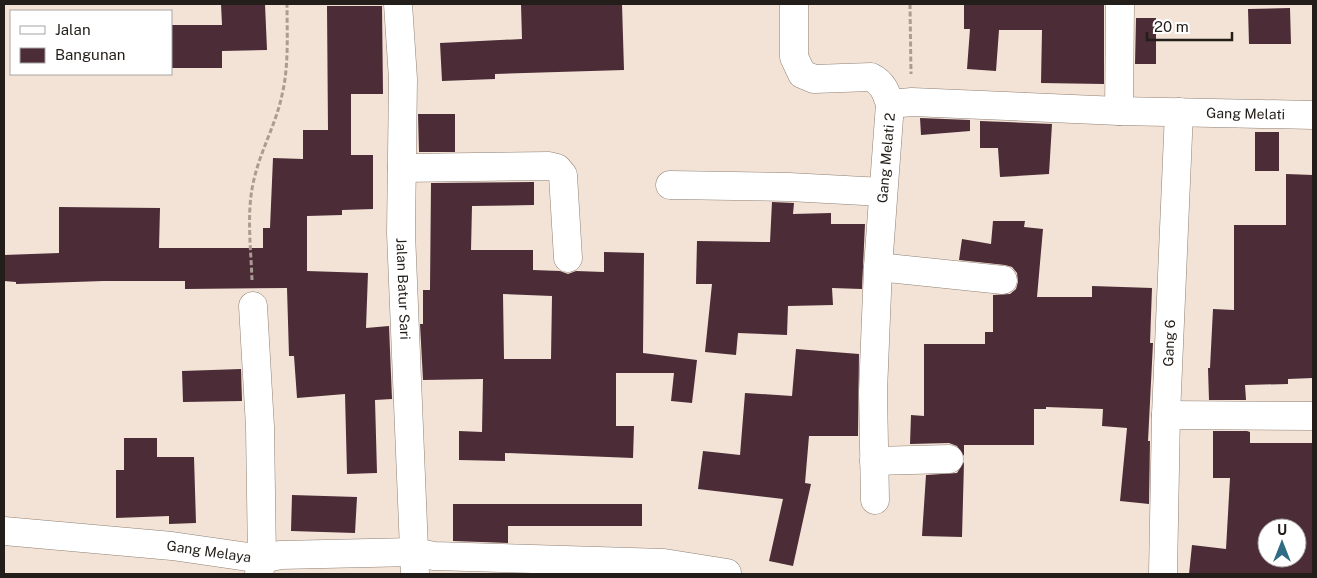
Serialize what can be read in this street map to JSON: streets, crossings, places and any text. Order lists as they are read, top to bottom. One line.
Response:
{"streets":{"street":["Gang Melati","Gang Melati 2","Jalan Batur Sari","Gang 6","Gang Melaya"]},"crossings":[["Gang Melati","Gang Melati 2"],["Gang Melati","Gang 6"],["Gang Melati 2","Gang 6"],["Jalan Batur Sari","Gang Melaya"]],"legend":["Jalan","Bangunan"],"scale_bar":"20 m","north":"top"}
